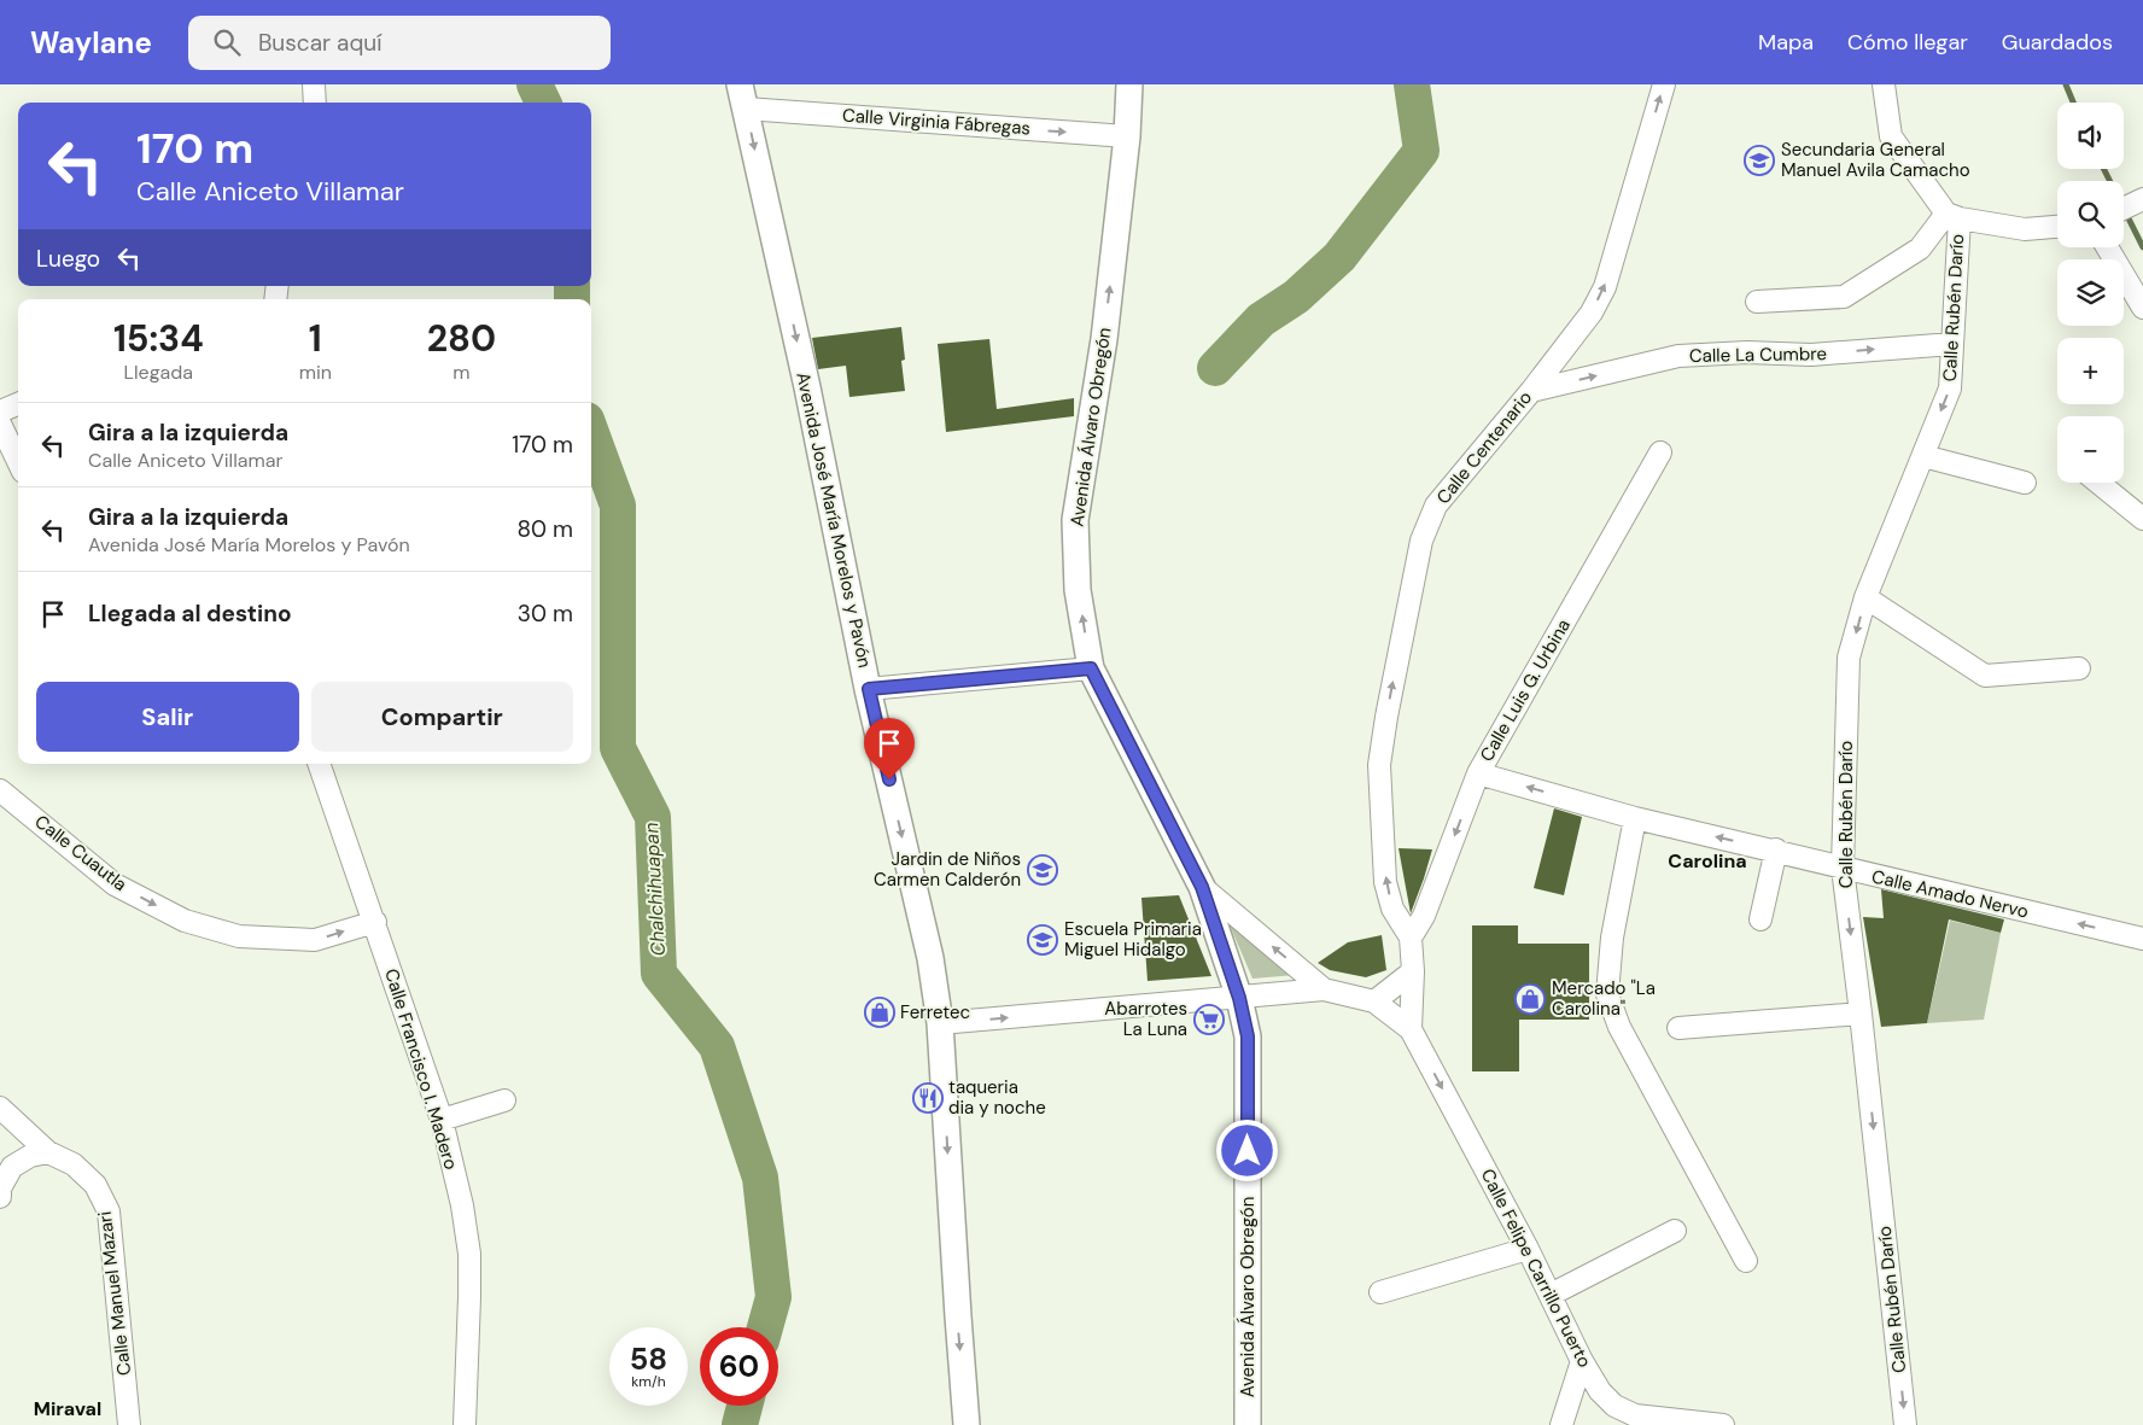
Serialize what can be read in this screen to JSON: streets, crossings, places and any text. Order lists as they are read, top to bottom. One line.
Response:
{"streets":{"main road":["Avenida Álvaro Obregón","Avenida José María Morelos y Pavón"],"street":["Calle Virginia Fábregas","Calle Rubén Darío","Calle La Cumbre","Calle Centenario","Calle Luis G. Urbina","Calle Cuautla","Calle Amado Nervo","Calle Francisco I. Madero","Calle Felipe Carrillo Puerto","Calle Manuel Mazari"]},"crossings":[["Calle Virginia Fábregas","Avenida Álvaro Obregón"],["Calle Virginia Fábregas","Avenida José María Morelos y Pavón"],["Calle Rubén Darío","Calle La Cumbre"],["Calle Rubén Darío","Calle Amado Nervo"],["Calle La Cumbre","Calle Centenario"],["Calle Centenario","Calle Luis G. Urbina"],["Calle Luis G. Urbina","Calle Amado Nervo"],["Calle Cuautla","Calle Francisco I. Madero"]],"one_way":["Calle Virginia Fábregas","Calle Rubén Darío","Avenida Álvaro Obregón","Calle Centenario","Avenida José María Morelos y Pavón","Calle Cuautla","Calle Amado Nervo"],"districts":["Carolina","Miraval"],"water":["Chalchihuapan"],"places":{"school or university":["Secundaria General Manuel Avila Camacho","Jardin de Niños Carmen Calderón","Escuela Primaria Miguel Hidalgo"],"shop":["Mercado \"La Carolina\"","Ferretec"],"supermarket":["Abarrotes La Luna"],"restaurant":["taqueria dia y noche"]},"page":{"header":"Waylane","search":"Buscar aquí","nav":["Mapa","Cómo llegar","Guardados"],"map_buttons":["+","−"],"turn":["170 m","Calle Aniceto Villamar"],"then":"Luego","eta":["15:34","Llegada","1","min","280","m"],"list":[{"name":"Gira a la izquierda","note":"Calle Aniceto Villamar","value":"170 m"},{"name":"Gira a la izquierda","note":"Avenida José María Morelos y Pavón","value":"80 m"},{"name":"Llegada al destino","value":"30 m"}],"buttons":["Salir","Compartir"],"speed":"58 km/h","limit":"60"}}
